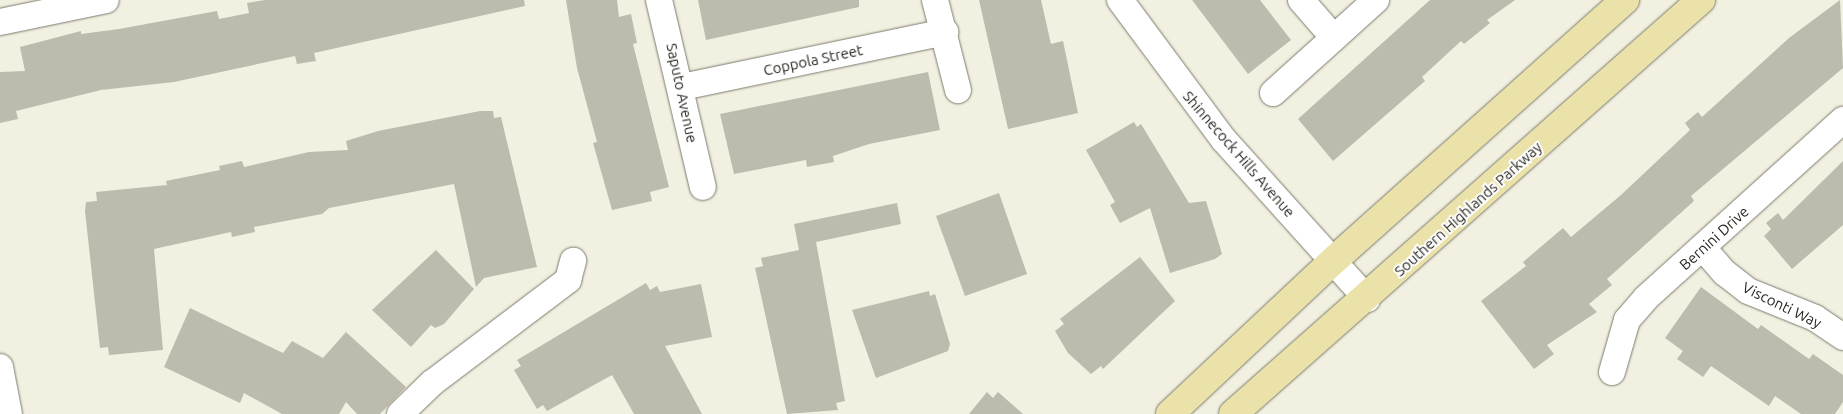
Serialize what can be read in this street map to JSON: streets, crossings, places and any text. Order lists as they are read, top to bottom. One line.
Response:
{"streets":{"main road":["Southern Highlands Parkway"],"street":["Coppola Street","Saputo Avenue","Shinnecock Hills Avenue","Bernini Drive","Visconti Way"]},"crossings":[["Coppola Street","Saputo Avenue"],["Shinnecock Hills Avenue","Southern Highlands Parkway"],["Bernini Drive","Visconti Way"]]}
